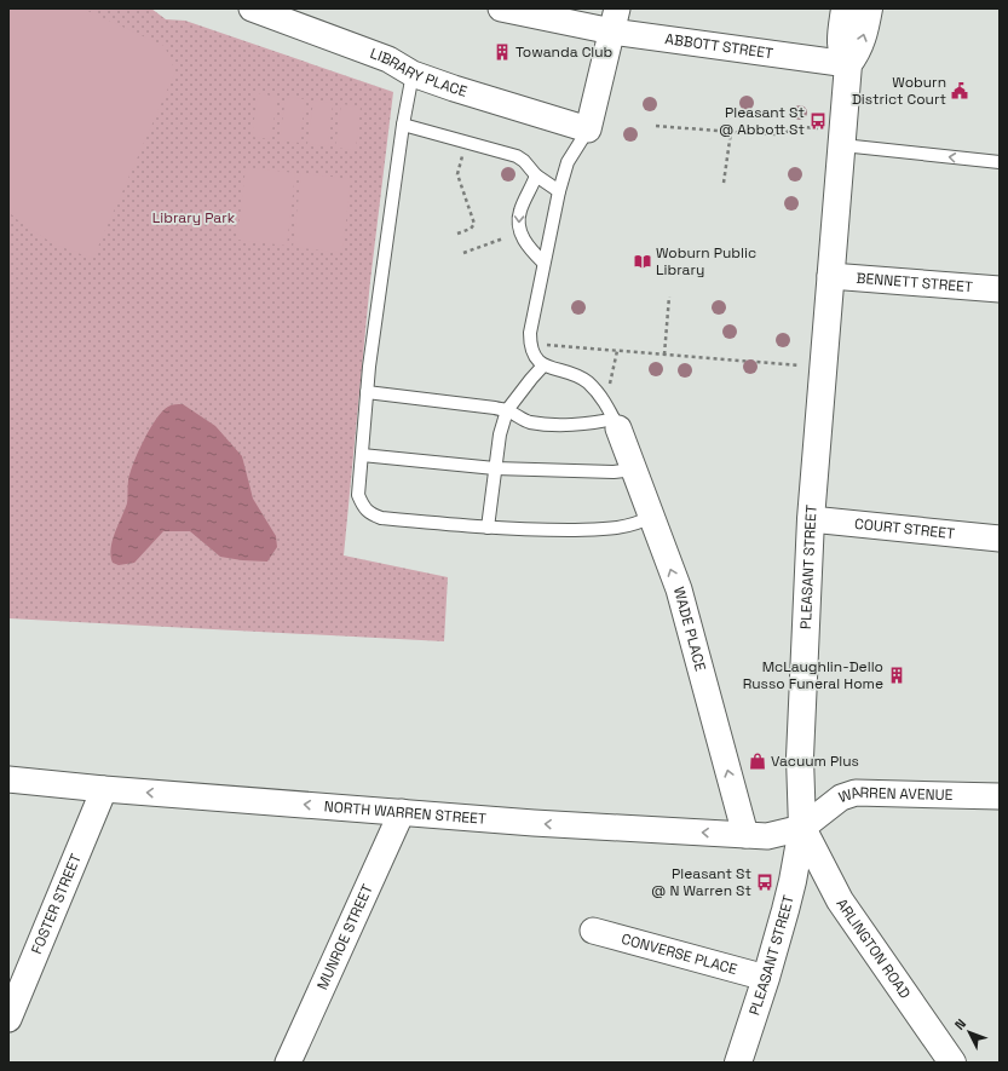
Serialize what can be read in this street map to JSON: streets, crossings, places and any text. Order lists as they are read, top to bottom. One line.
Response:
{"streets":{"main road":["PLEASANT STREET","ARLINGTON ROAD"],"street":["ABBOTT STREET","LIBRARY PLACE","BENNETT STREET","COURT STREET","WADE PLACE","WARREN AVENUE","NORTH WARREN STREET","FOSTER STREET","MUNROE STREET","CONVERSE PLACE"]},"crossings":[["ABBOTT STREET","PLEASANT STREET"],["BENNETT STREET","PLEASANT STREET"],["COURT STREET","PLEASANT STREET"],["PLEASANT STREET","WARREN AVENUE"],["PLEASANT STREET","NORTH WARREN STREET"],["PLEASANT STREET","ARLINGTON ROAD"],["PLEASANT STREET","CONVERSE PLACE"],["WADE PLACE","NORTH WARREN STREET"],["WARREN AVENUE","NORTH WARREN STREET"],["WARREN AVENUE","ARLINGTON ROAD"],["NORTH WARREN STREET","FOSTER STREET"],["NORTH WARREN STREET","MUNROE STREET"],["NORTH WARREN STREET","ARLINGTON ROAD"]],"one_way":["WADE PLACE","NORTH WARREN STREET"],"parks":["Library Park"],"places":{"building":["Towanda Club","McLaughlin-Dello Russo Funeral Home"],"public building":["Woburn District Court"],"bus stop":["Pleasant St @ Abbott St","Pleasant St @ N Warren St"],"library":["Woburn Public Library"],"shop":["Vacuum Plus"]},"north":"top left"}
